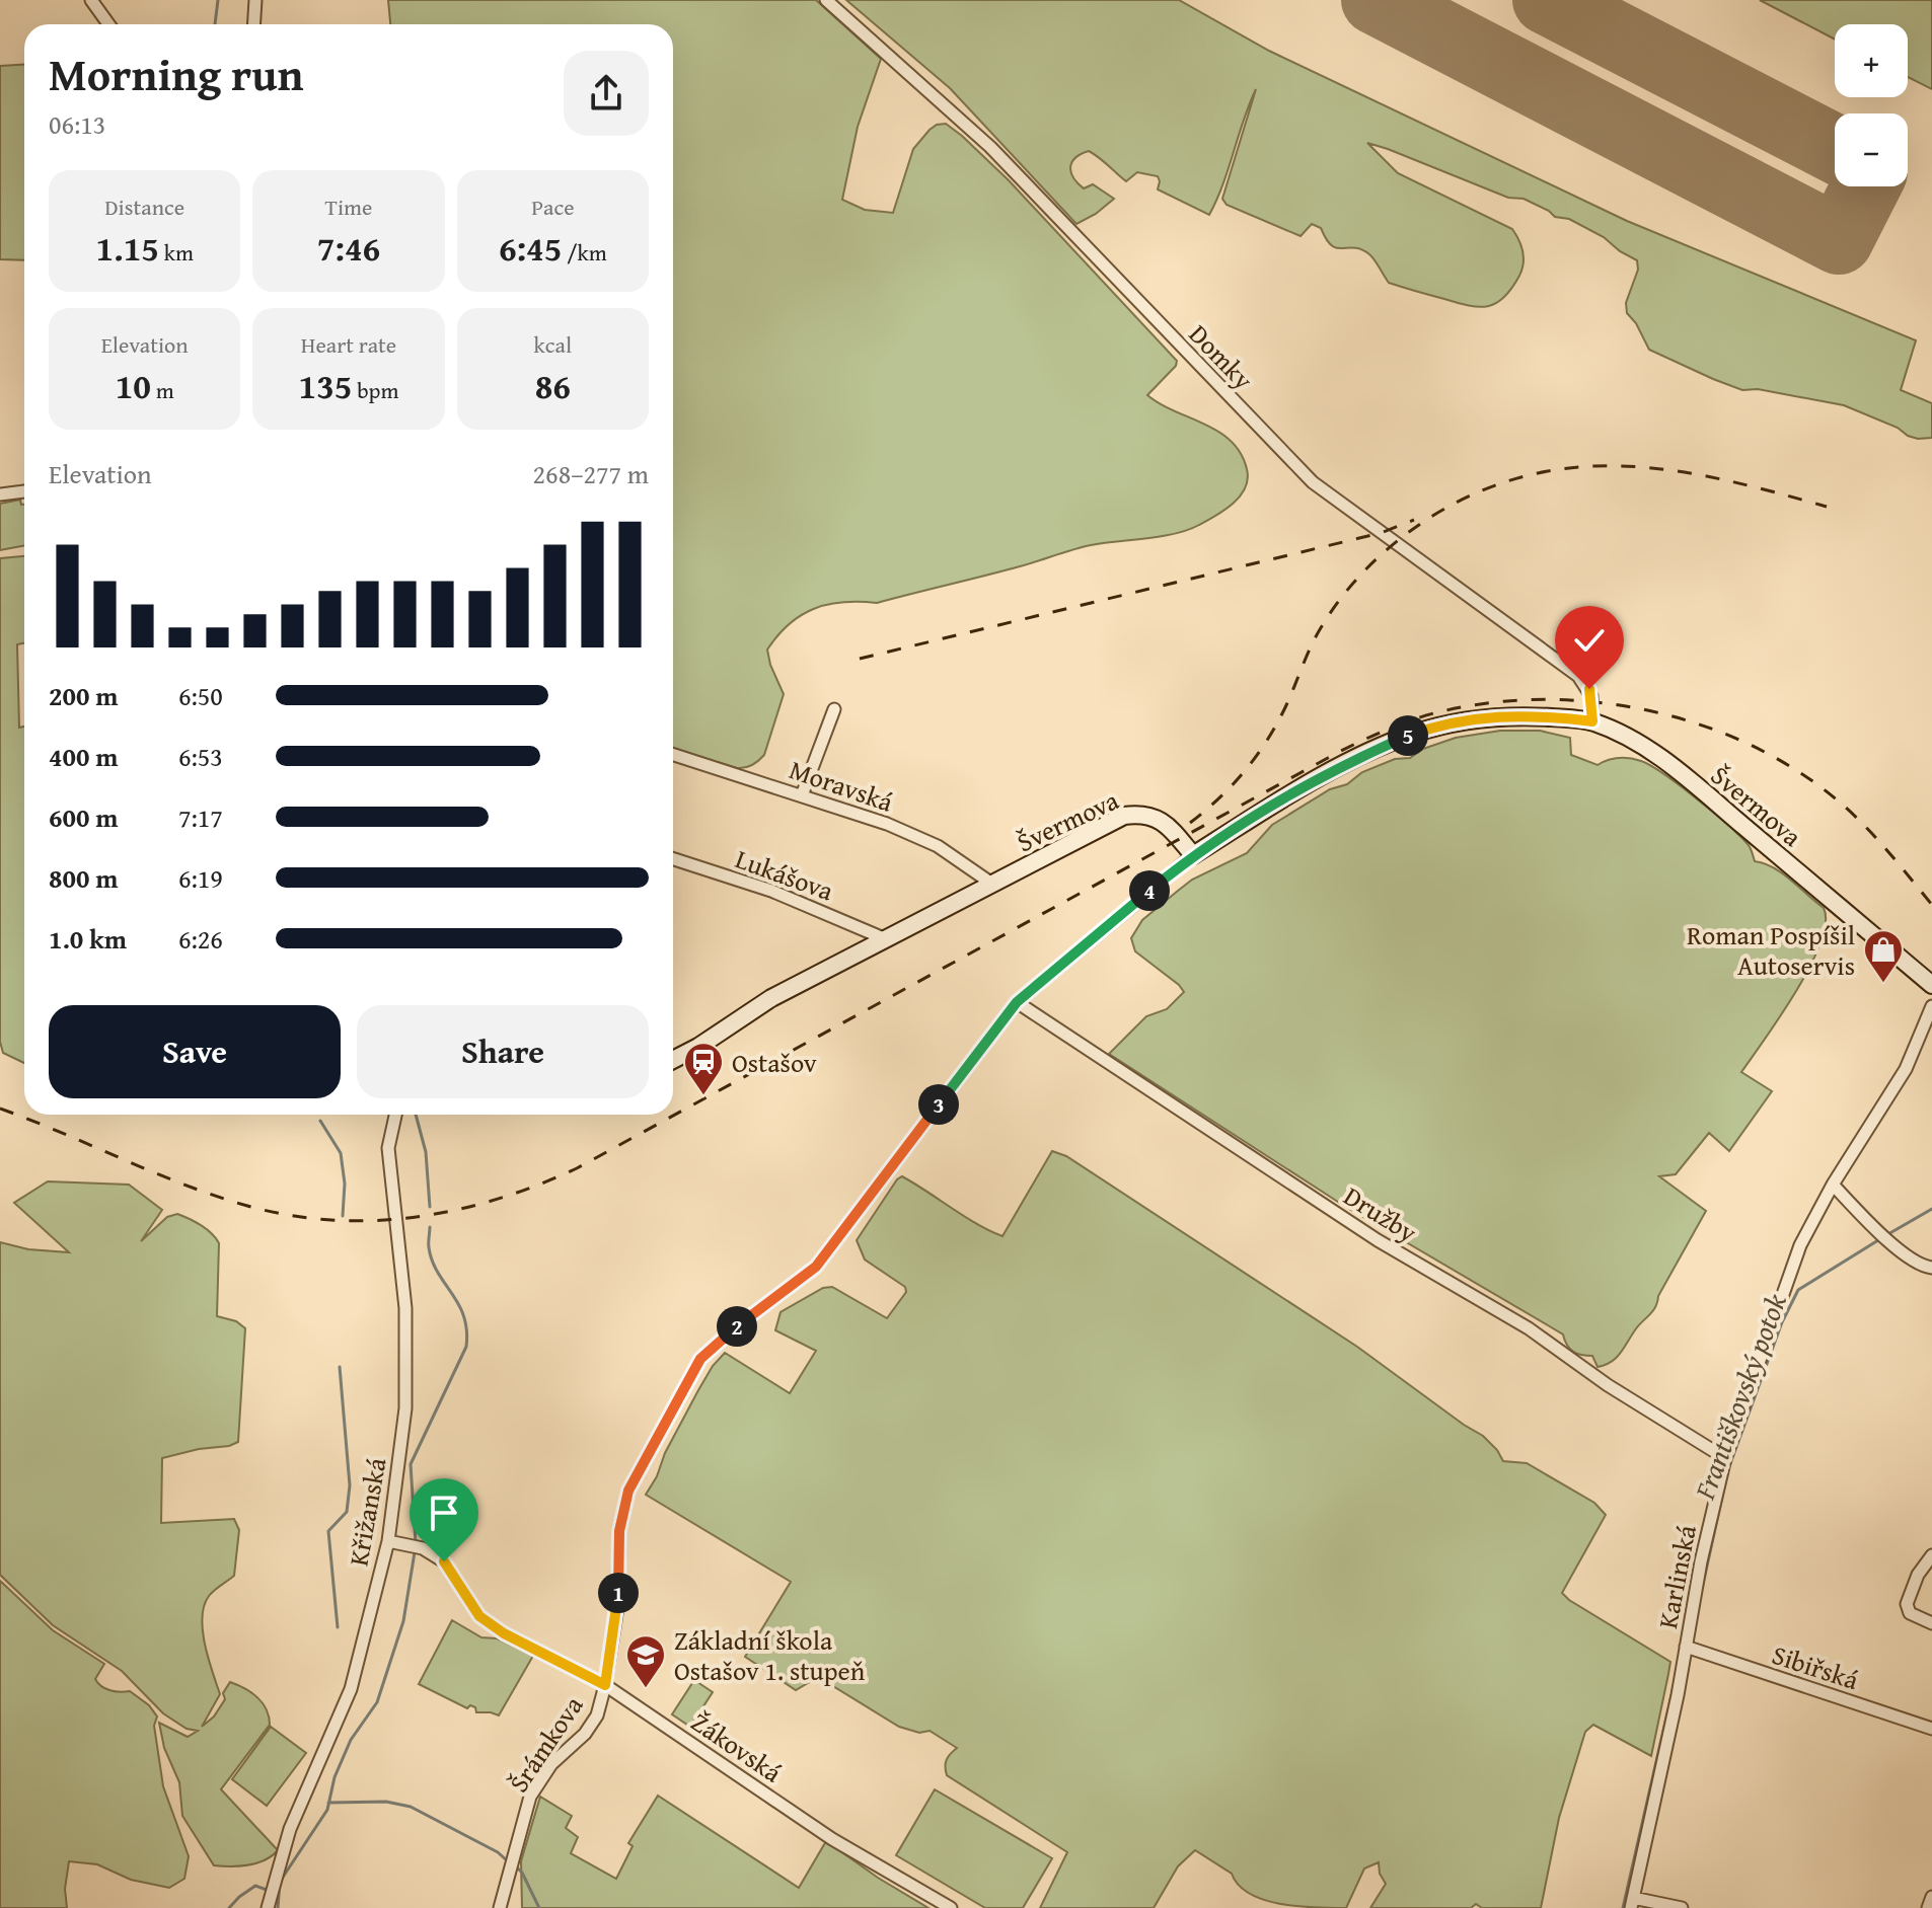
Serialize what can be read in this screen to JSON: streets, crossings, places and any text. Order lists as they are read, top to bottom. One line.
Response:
{"streets":{"street":["Domky","Moravská","Švermova","Lukášova","Družby","Křižanská","Karlinská","Sibiřská","Šrámkova","Žákovská"]},"crossings":[["Domky","Švermova"],["Moravská","Švermova"],["Švermova","Lukášova"],["Švermova","Šrámkova"],["Družby","Karlinská"],["Družby","Šrámkova"],["Křižanská","Žákovská"],["Karlinská","Sibiřská"],["Šrámkova","Žákovská"]],"water":["Františkovský potok"],"places":{"shop":["Roman Pospíšil Autoservis"],"station":["Ostašov"],"school or university":["Základní škola Ostašov 1. stupeň"]},"page":{"map_buttons":["+","−"],"heading":["Morning run","06:13"],"stats":[["Distance","1.15 km"],["Time","7:46"],["Pace","6:45 /km"],["Elevation","10 m"],["Heart rate","135 bpm"],["kcal","86"]],"chart":["Elevation","268–277 m"],"list":[{"name":"200 m","note":"6:50"},{"name":"400 m","note":"6:53"},{"name":"600 m","note":"7:17"},{"name":"800 m","note":"6:19"},{"name":"1.0 km","note":"6:26"}],"pins":["5","4","3","2","1"],"buttons":["Save","Share"]}}
